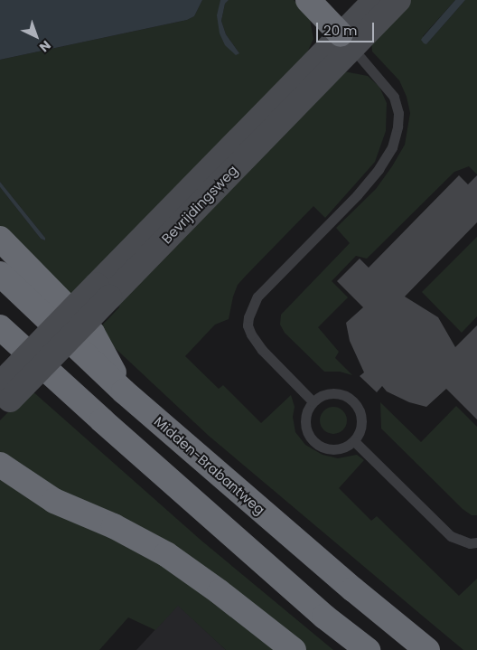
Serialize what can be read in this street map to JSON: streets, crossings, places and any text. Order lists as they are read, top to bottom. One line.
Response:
{"streets":{"highway":["Midden-Brabantweg"],"main road":["Bevrijdingsweg"]},"scale_bar":"20 m","north":"bottom right"}
